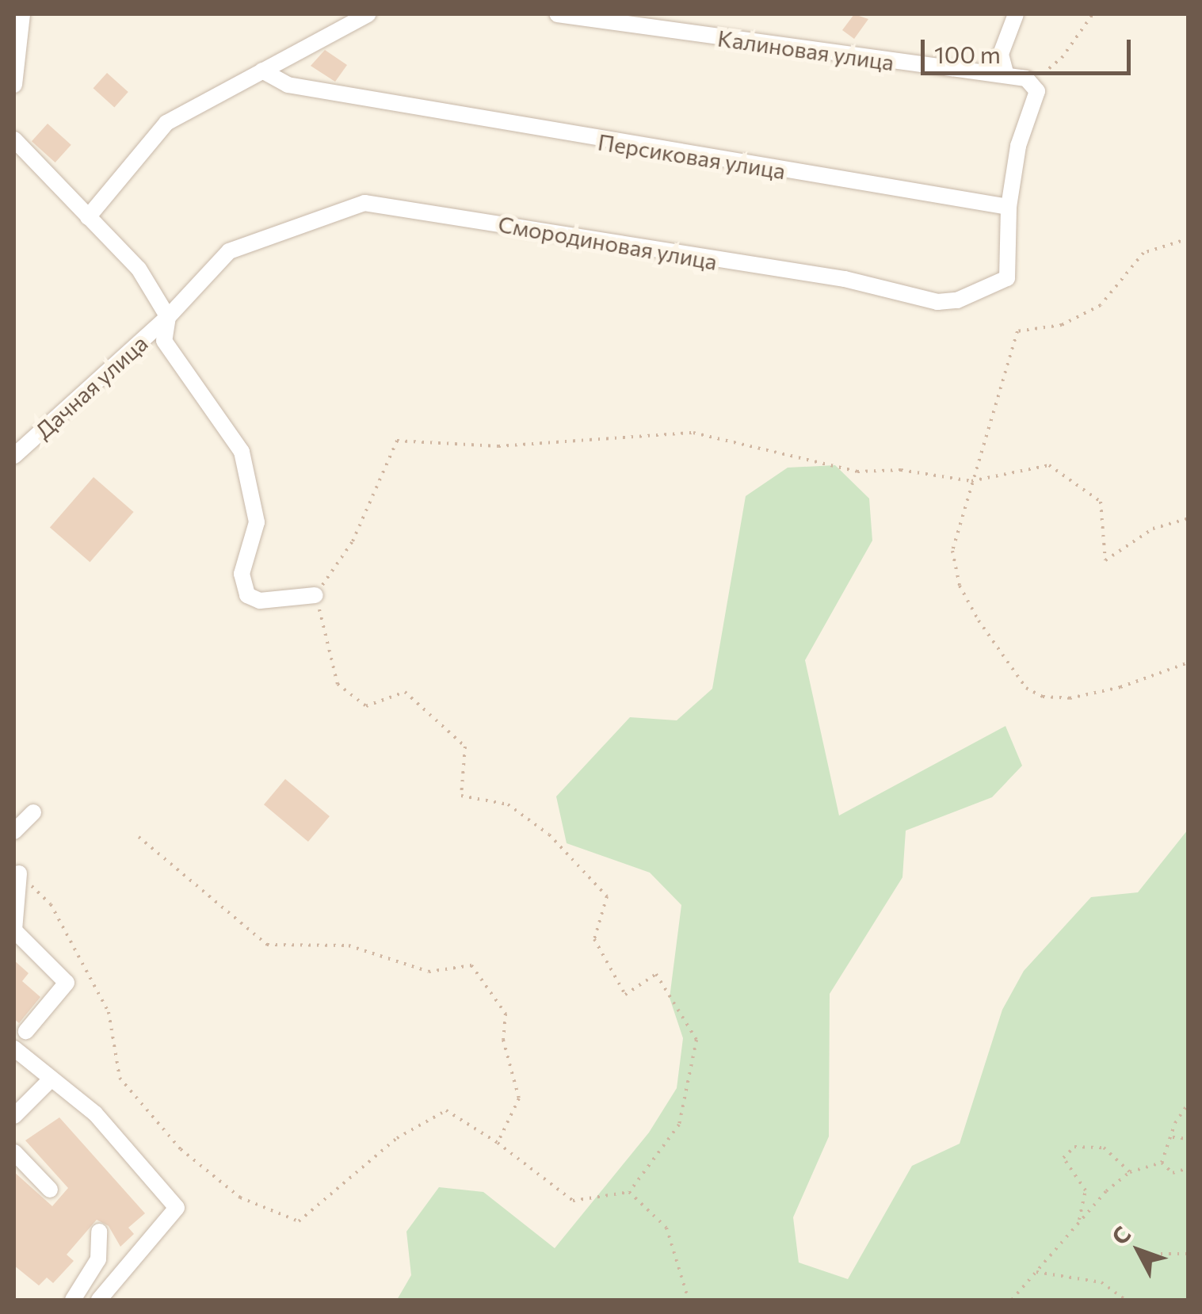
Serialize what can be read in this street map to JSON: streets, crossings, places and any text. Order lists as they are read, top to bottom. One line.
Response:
{"streets":{"street":["Калиновая улица","Персиковая улица","Смородиновая улица","Дачная улица"]},"crossings":[["Персиковая улица","Смородиновая улица"],["Смородиновая улица","Дачная улица"]],"scale_bar":"100 m","north":"top left"}
